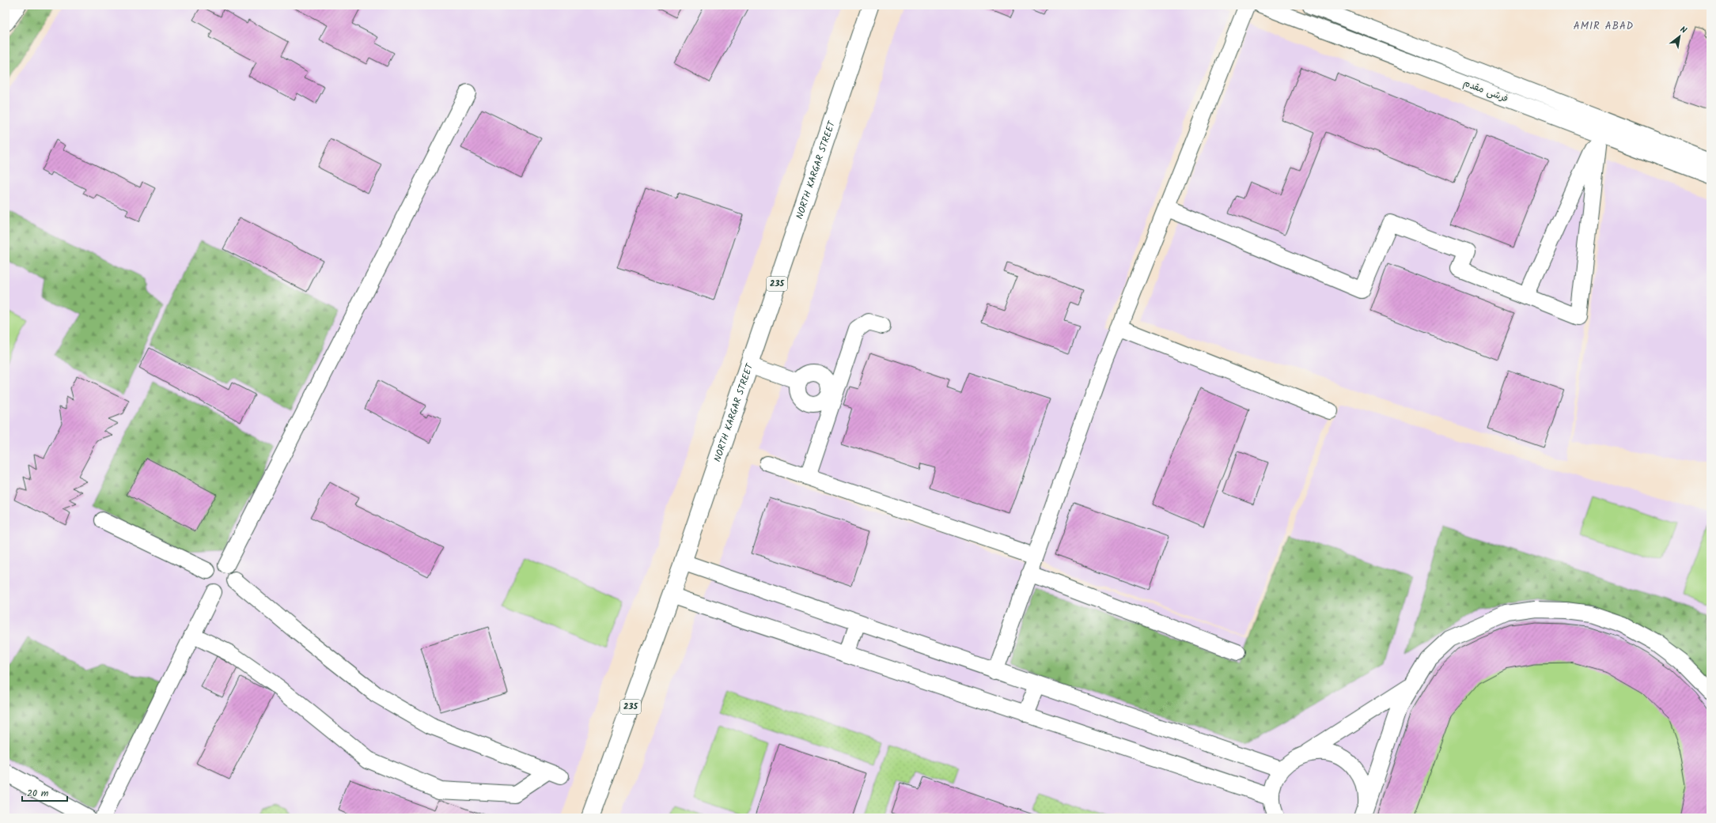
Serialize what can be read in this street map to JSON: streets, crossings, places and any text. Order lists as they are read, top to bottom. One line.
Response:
{"streets":{"main road":["NORTH KARGAR STREET","235"],"street":["فرشی مقدم"]},"districts":["AMIR ABAD"],"scale_bar":"20 m","north":"top right"}
